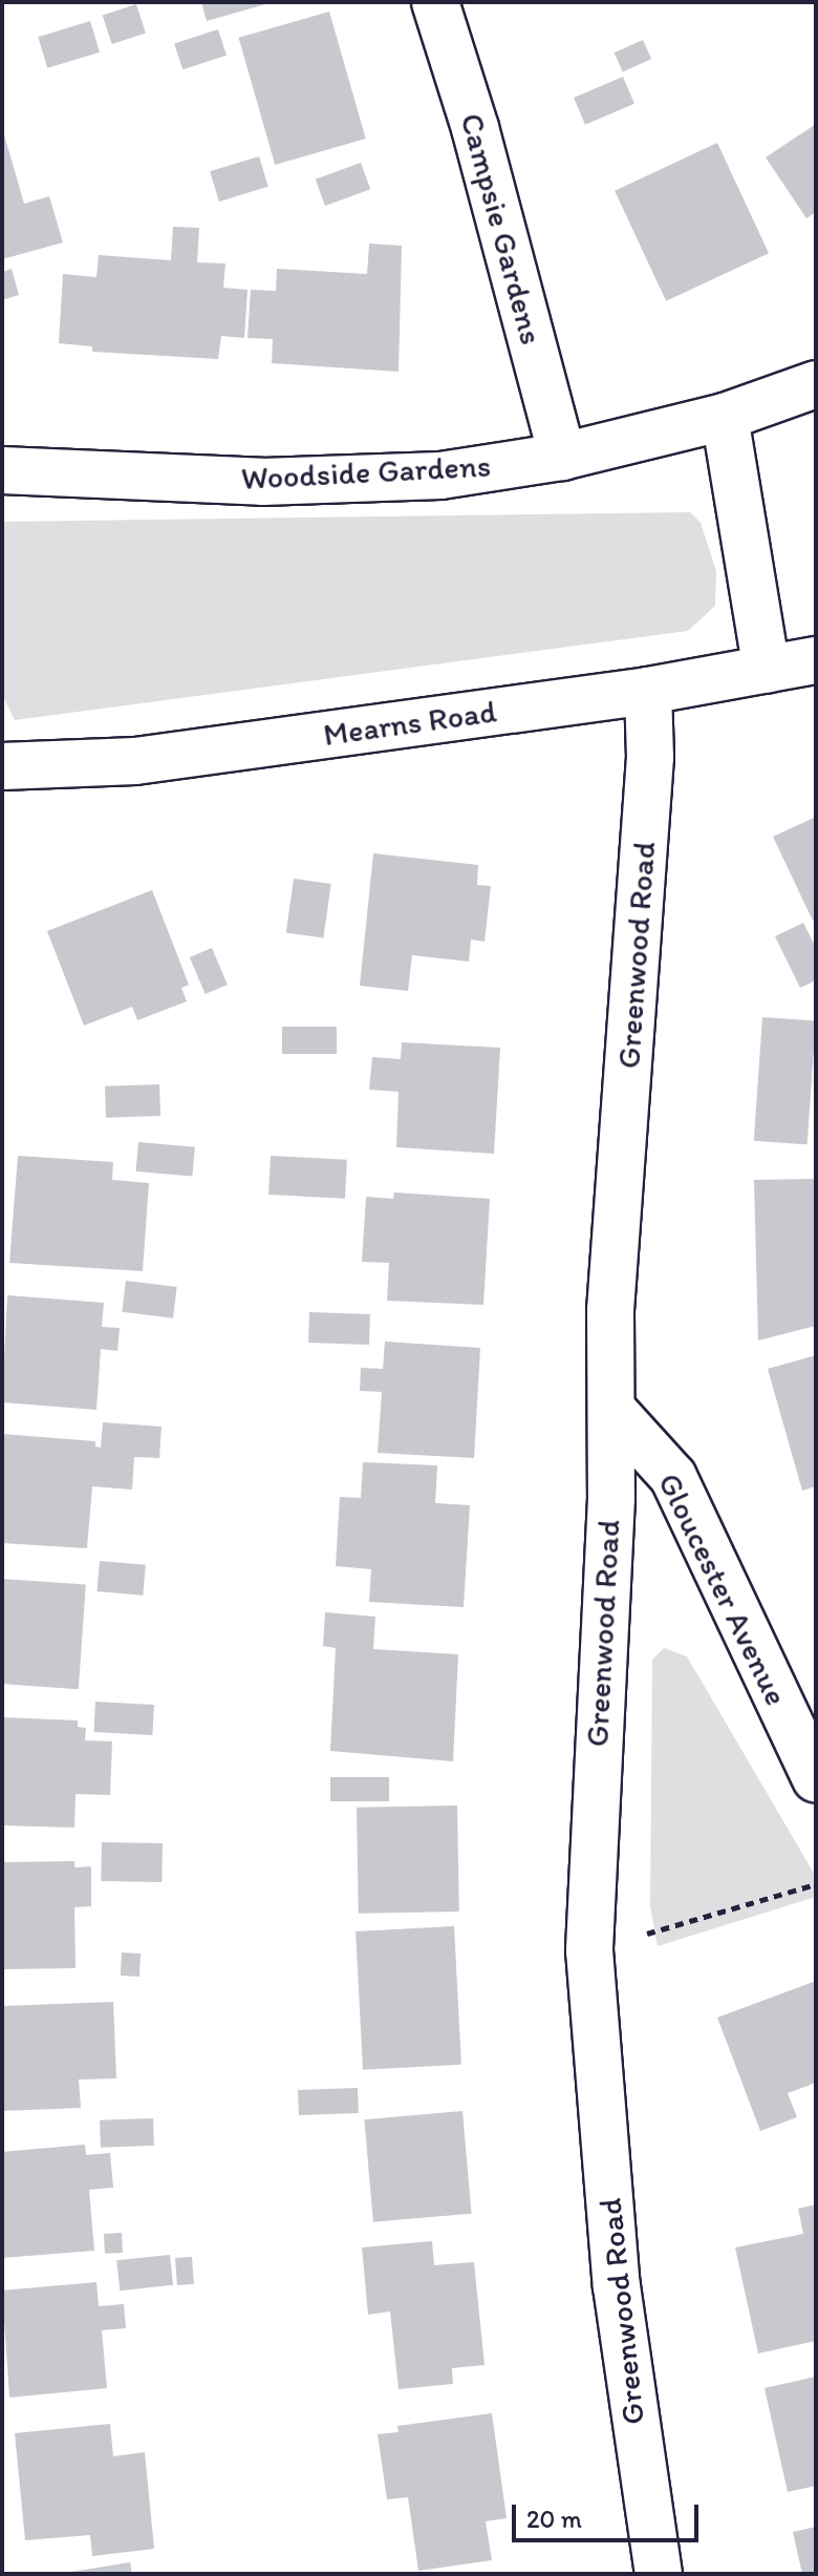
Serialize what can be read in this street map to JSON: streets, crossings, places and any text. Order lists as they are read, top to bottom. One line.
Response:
{"streets":{"street":["Campsie Gardens","Woodside Gardens","Mearns Road","Greenwood Road","Gloucester Avenue"]},"crossings":[["Campsie Gardens","Woodside Gardens"],["Mearns Road","Greenwood Road"],["Greenwood Road","Gloucester Avenue"]],"scale_bar":"20 m"}
